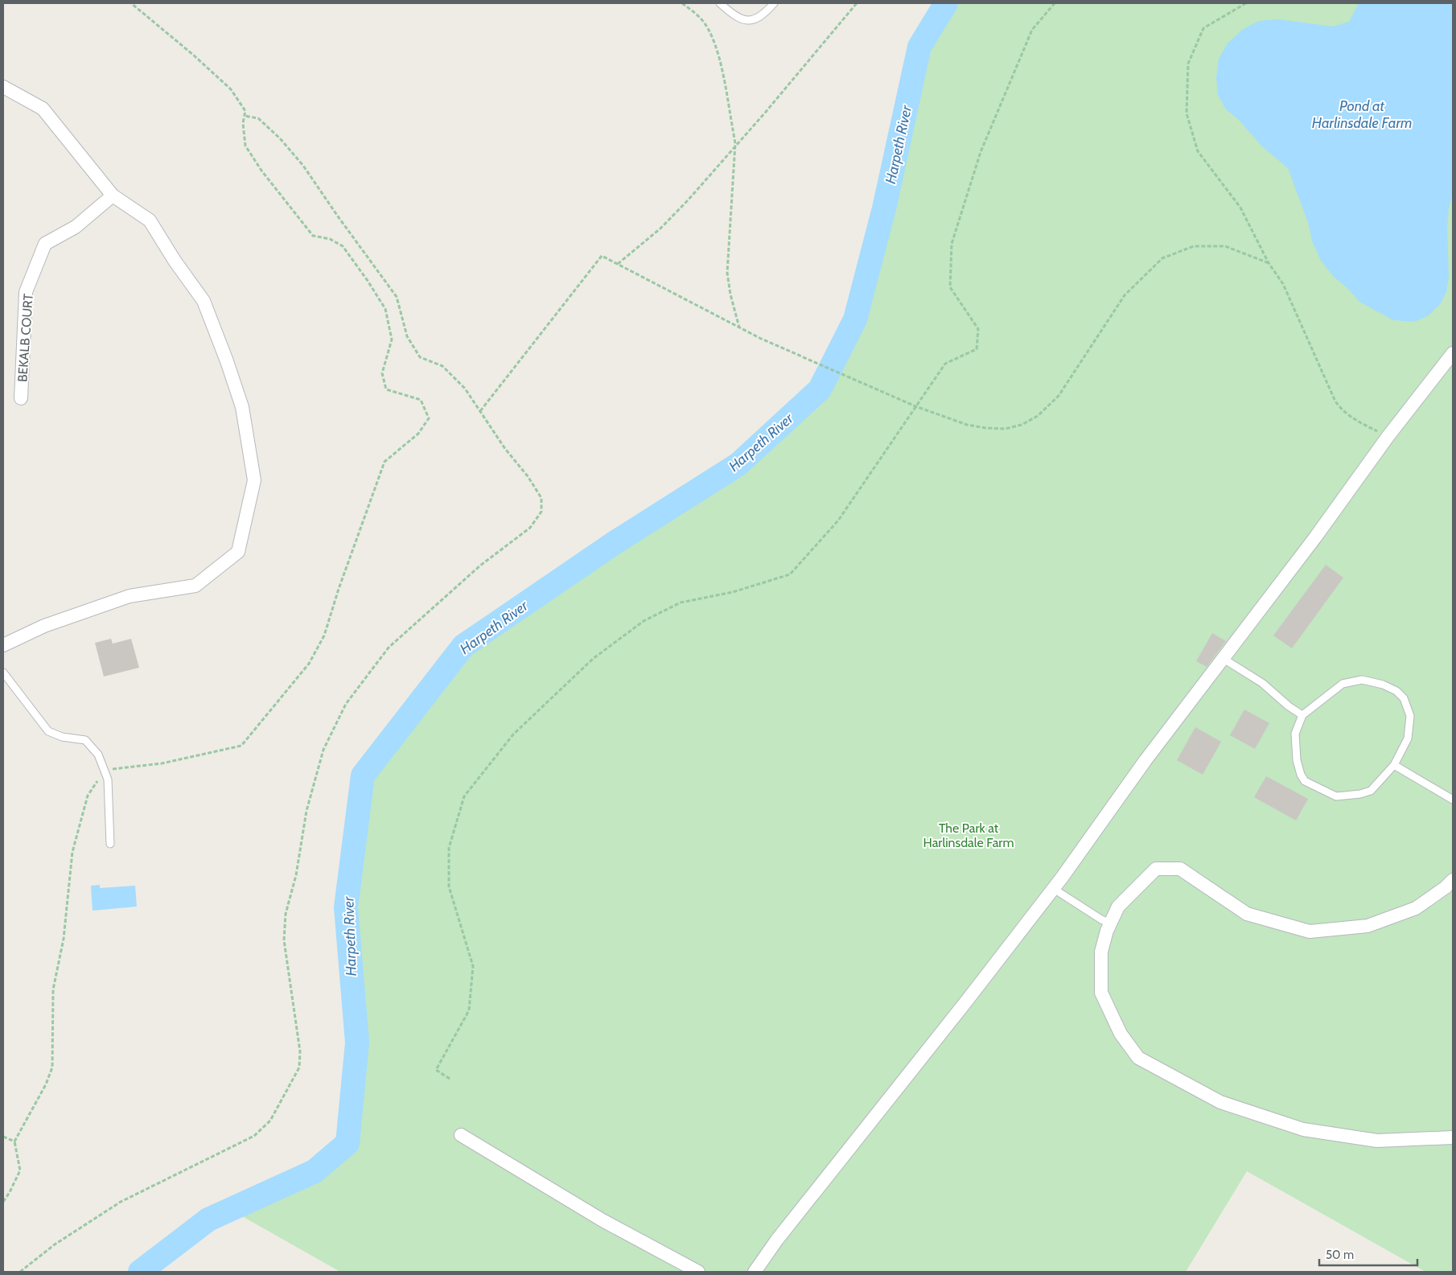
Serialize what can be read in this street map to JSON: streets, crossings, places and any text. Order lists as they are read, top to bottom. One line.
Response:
{"streets":{"street":["BEKALB COURT"]},"water":["Pond at Harlinsdale Farm","Harpeth River"],"parks":["The Park at Harlinsdale Farm"],"scale_bar":"50 m"}
